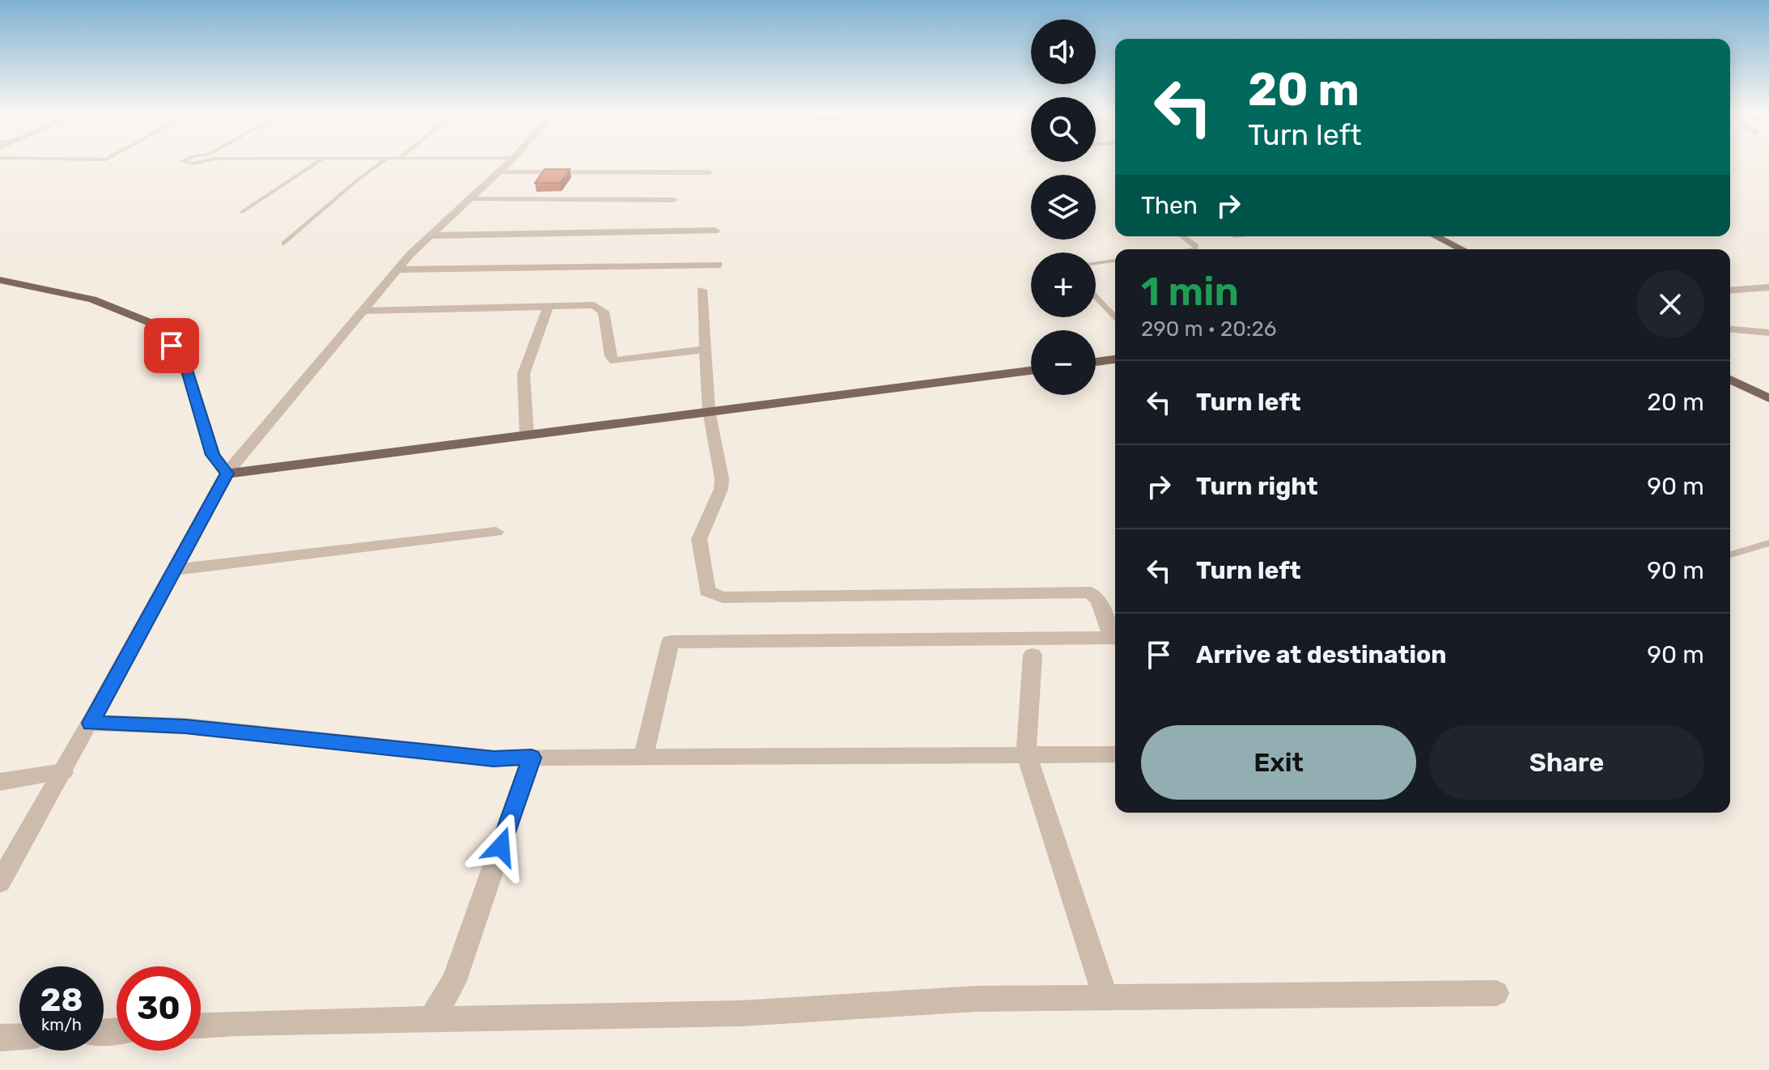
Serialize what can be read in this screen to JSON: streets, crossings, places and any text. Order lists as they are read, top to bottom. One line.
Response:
{"page":{"map_buttons":["+","−"],"turn":["20 m","Turn left"],"then":"Then","heading":["1 min","290 m · 20:26"],"list":[{"name":"Turn left","value":"20 m"},{"name":"Turn right","value":"90 m"},{"name":"Turn left","value":"90 m"},{"name":"Arrive at destination","value":"90 m"}],"buttons":["Exit","Share"],"speed":"28 km/h","limit":"30"}}
